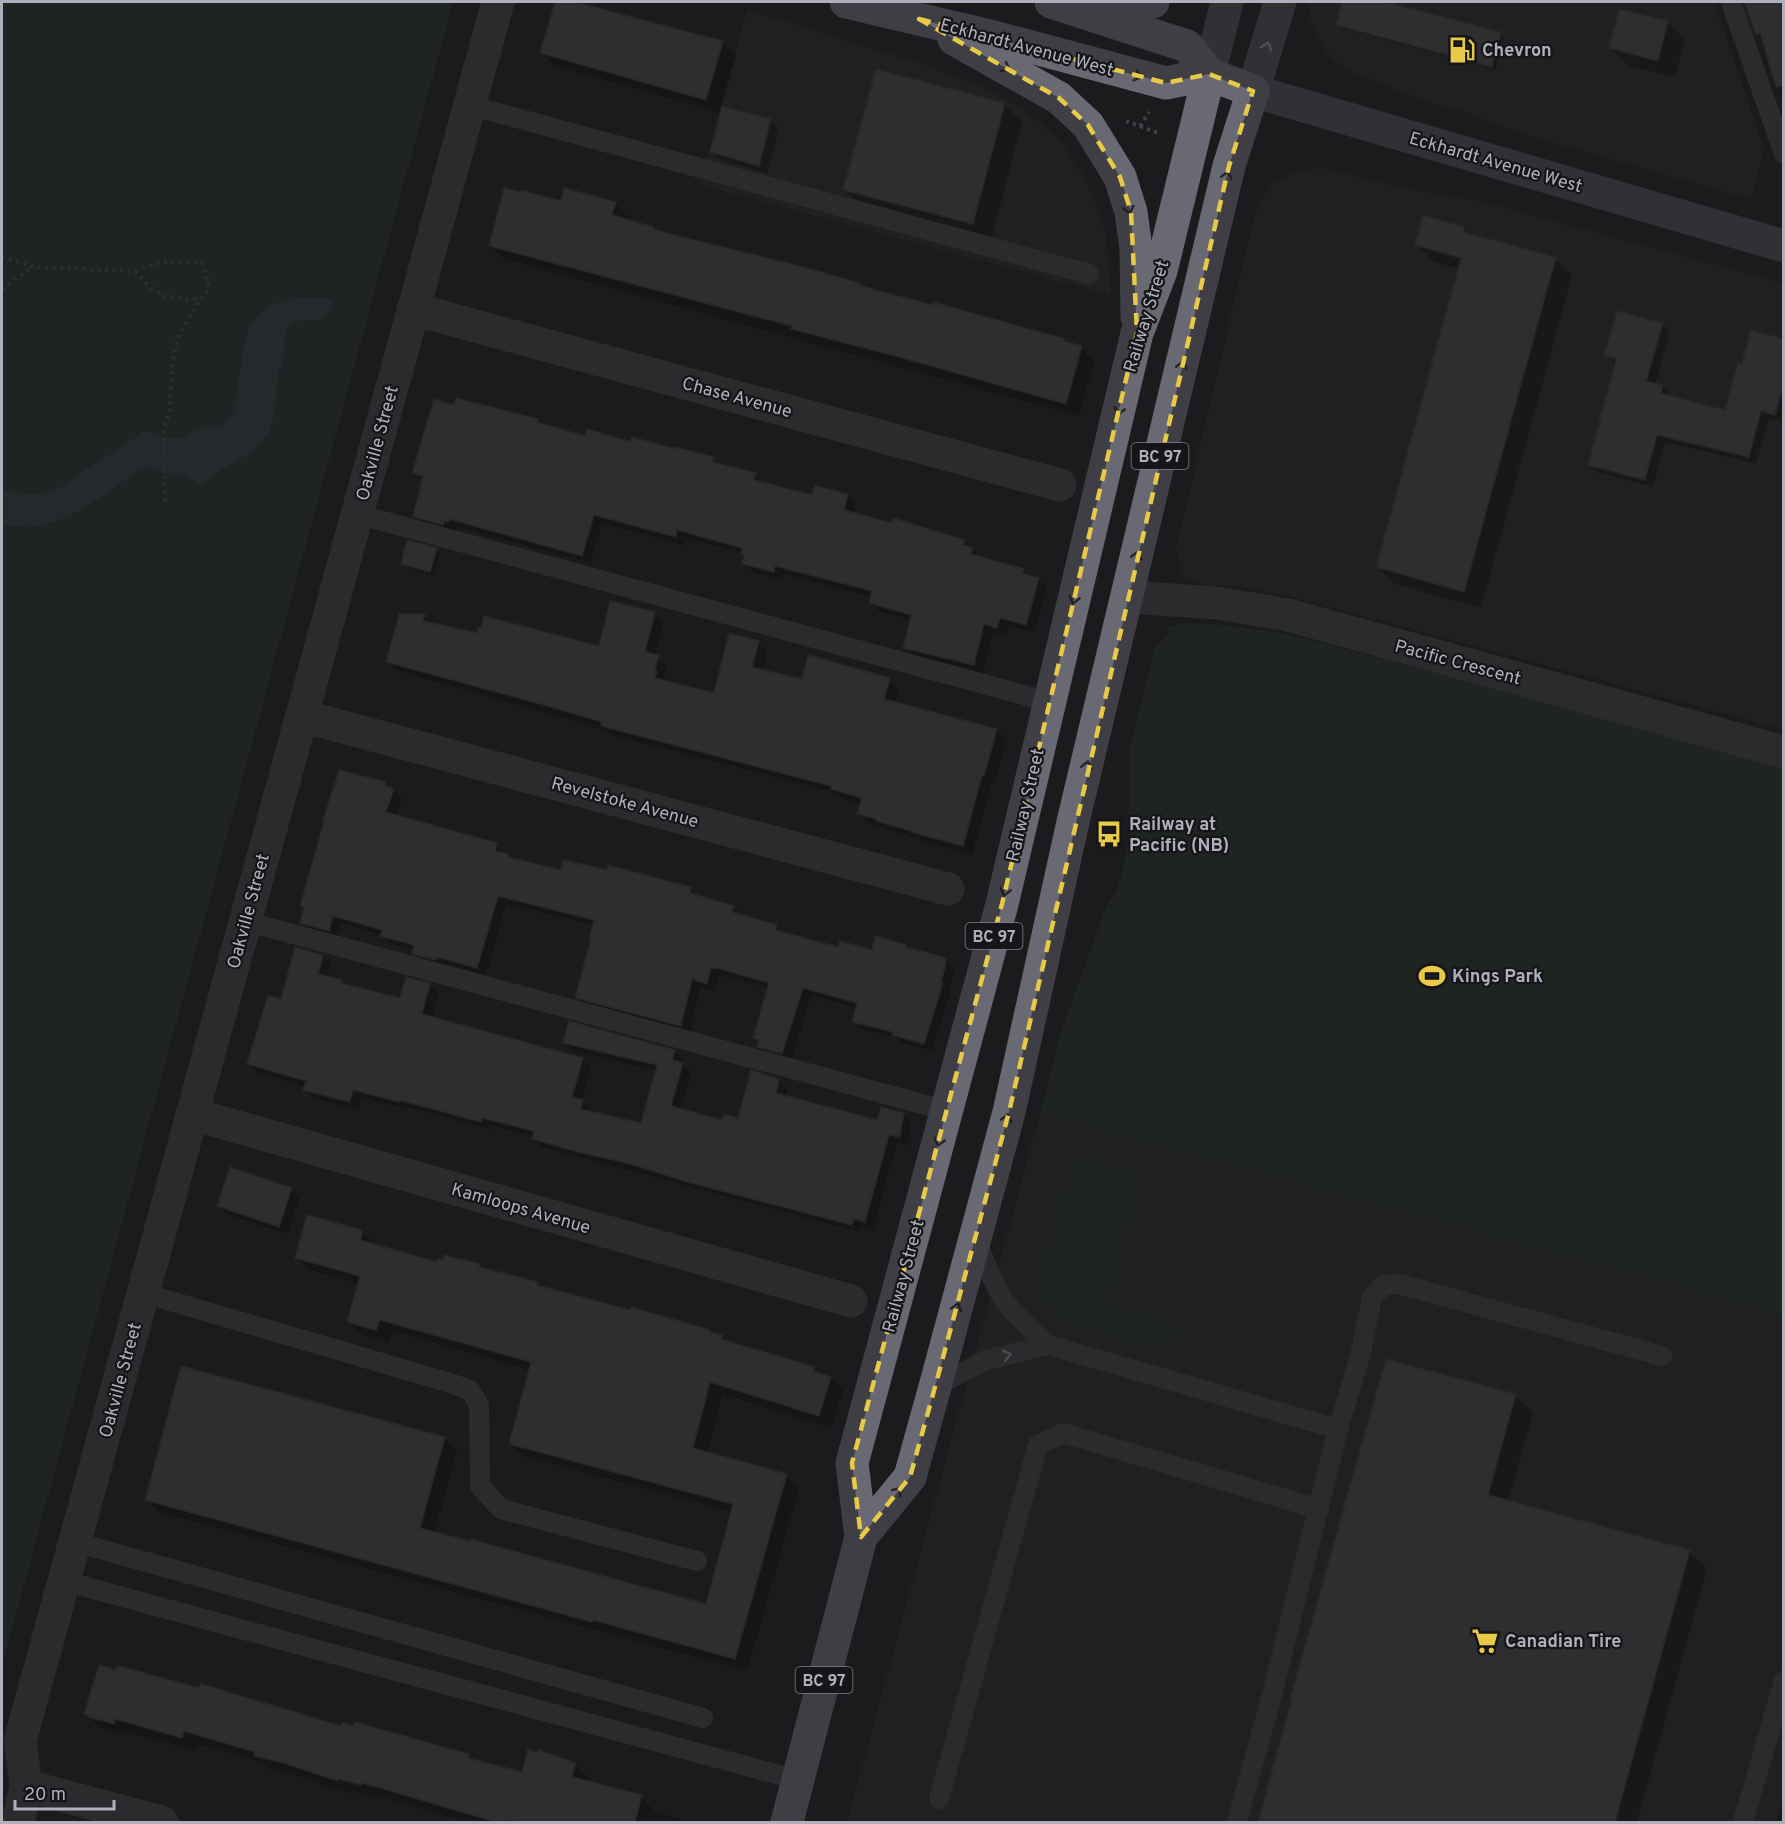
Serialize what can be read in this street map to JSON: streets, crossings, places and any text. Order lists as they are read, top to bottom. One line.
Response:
{"streets":{"highway":["Eckhardt Avenue West","Railway Street","BC 97"],"street":["Chase Avenue","Oakville Street","Pacific Crescent","Revelstoke Avenue","Kamloops Avenue"]},"crossings":[["Eckhardt Avenue West","Railway Street"],["Railway Street","Pacific Crescent"],["Chase Avenue","Oakville Street"],["Oakville Street","Revelstoke Avenue"],["Oakville Street","Kamloops Avenue"]],"places":{"fuel station":["Chevron"],"bus stop":["Railway at Pacific (NB)"],"sports":["Kings Park"],"supermarket":["Canadian Tire"]},"scale_bar":"20 m"}
